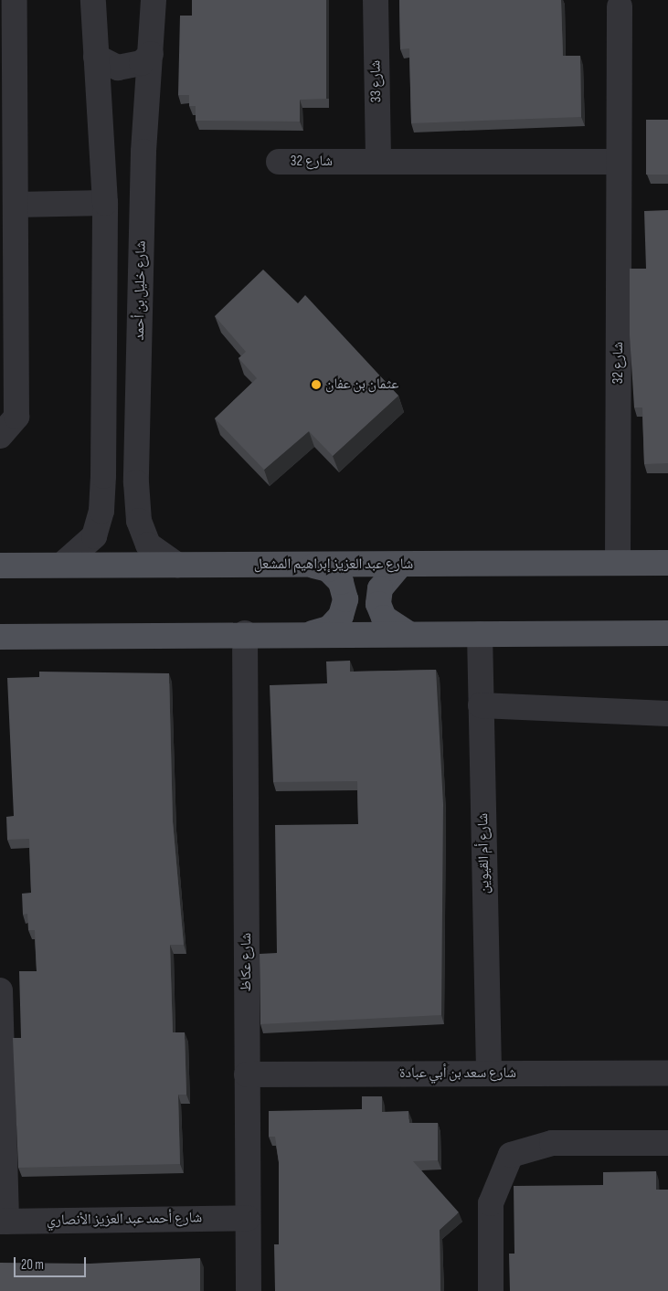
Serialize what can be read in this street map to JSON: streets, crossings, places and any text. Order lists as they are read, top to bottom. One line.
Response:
{"streets":{"main road":["شارع عبد العزيز إبراهيم المشعل"],"street":["شارع 33","شارع 32","شارع خليل بن أحمد","شارع أم القيوين","شارع عكاظ","شارع سعد بن أبي عبادة","شارع أحمد عبد العزيز الأنصاري"]},"crossings":[["شارع 33","شارع 32"],["شارع 32","شارع عبد العزيز إبراهيم المشعل"],["شارع خليل بن أحمد","شارع عبد العزيز إبراهيم المشعل"],["شارع أم القيوين","شارع سعد بن أبي عبادة"],["شارع عكاظ","شارع سعد بن أبي عبادة"],["شارع عكاظ","شارع أحمد عبد العزيز الأنصاري"]],"places":["عثمان بن عفان"],"scale_bar":"20 m"}
